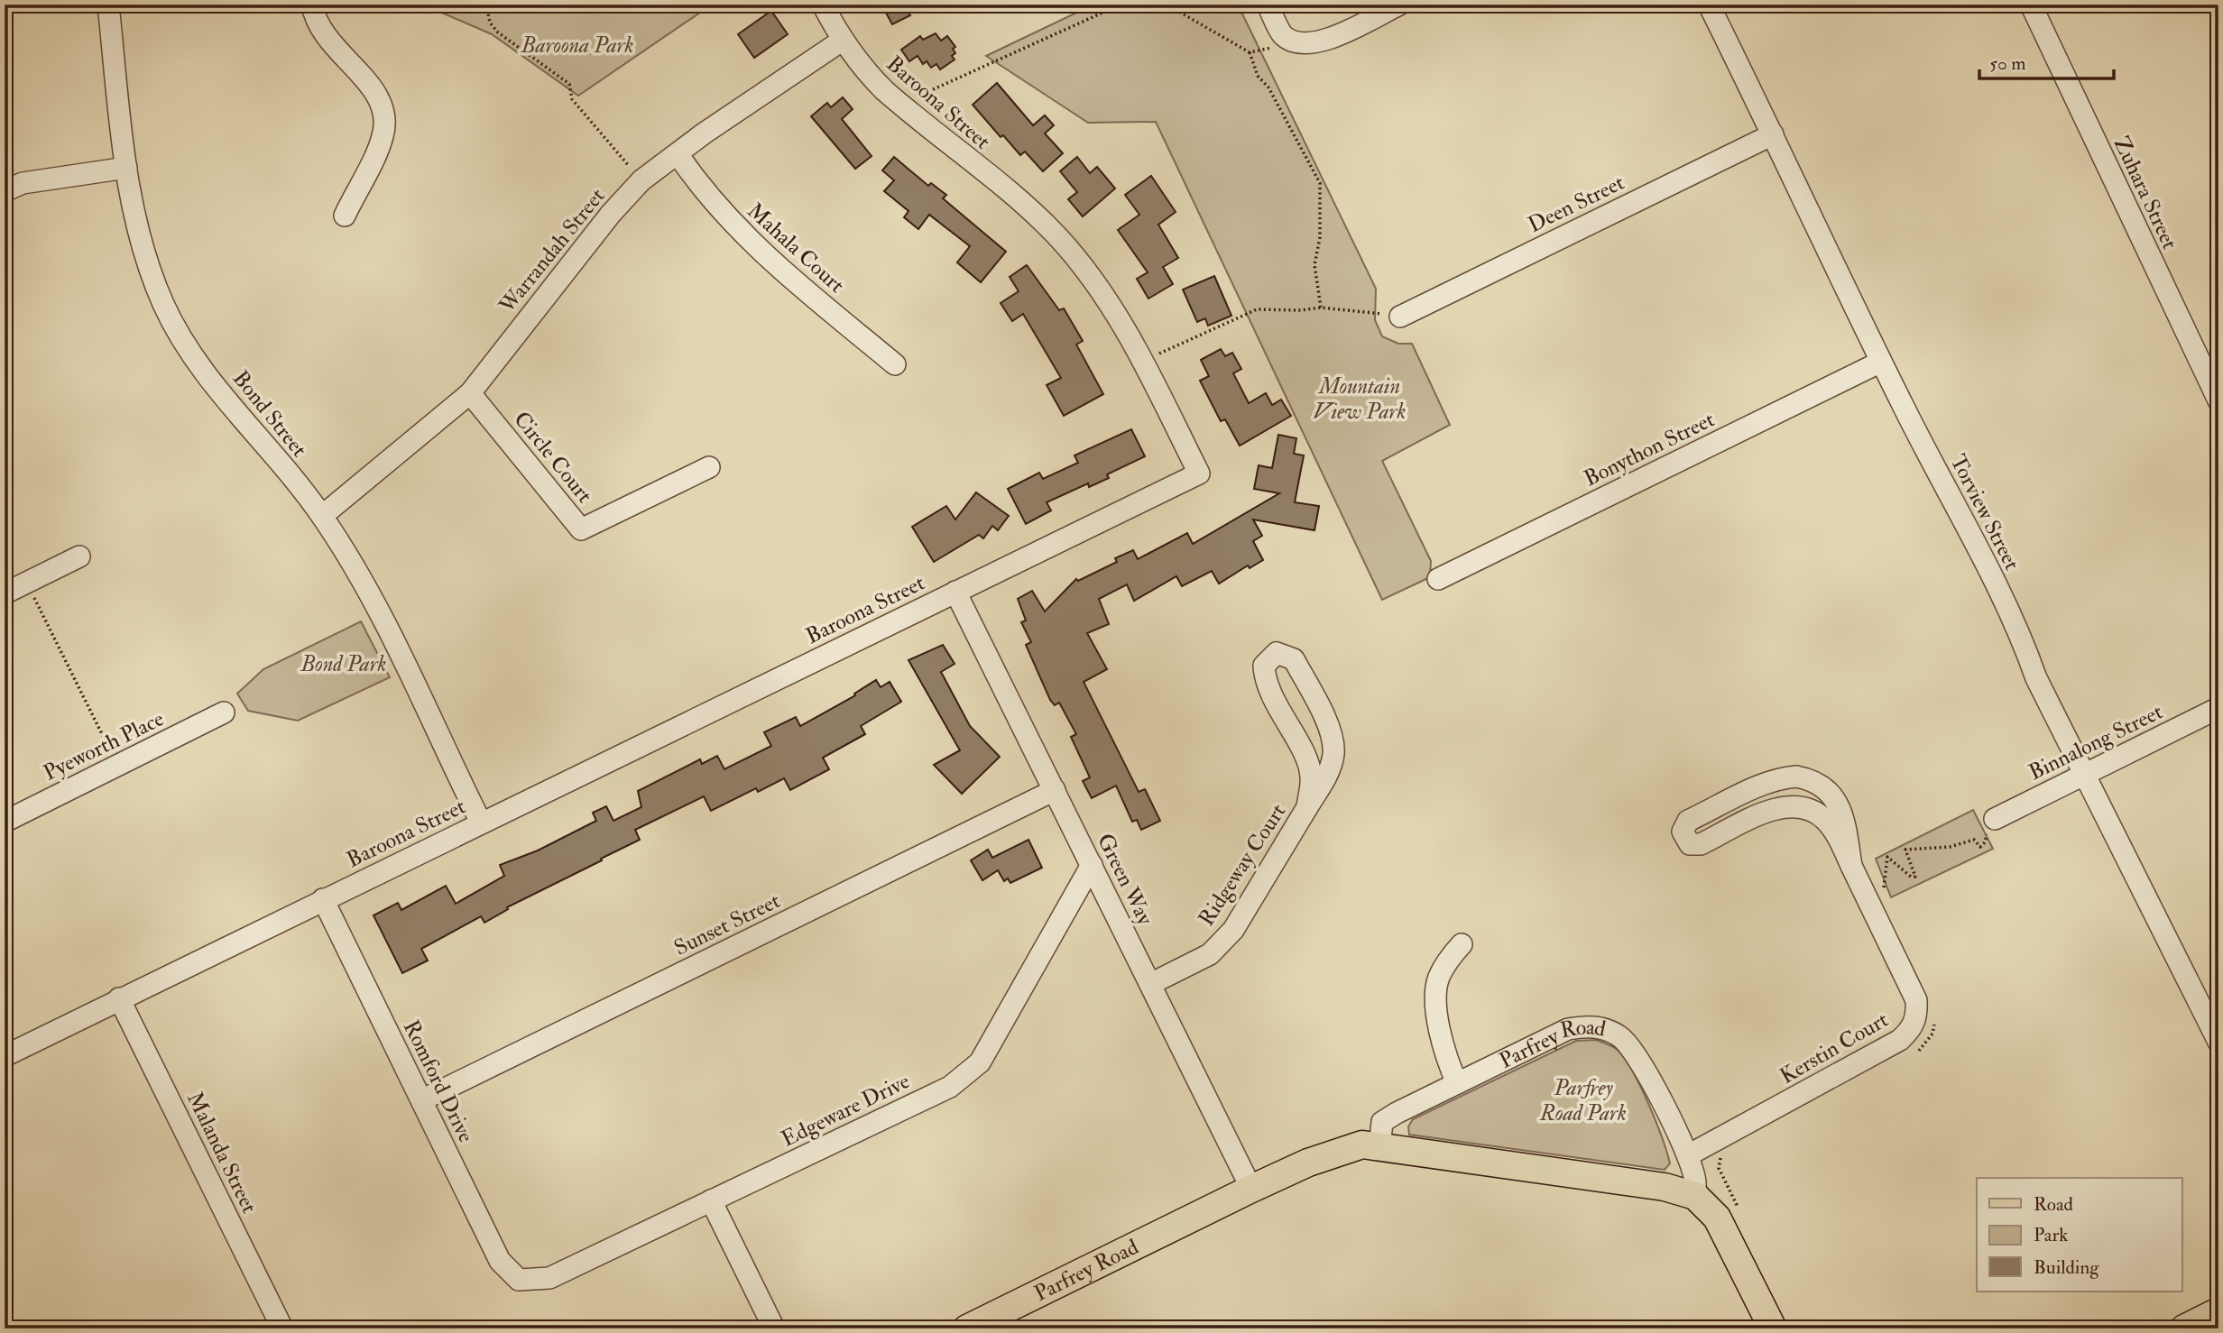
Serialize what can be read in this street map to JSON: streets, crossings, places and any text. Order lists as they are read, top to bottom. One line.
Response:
{"streets":{"main road":["Parfrey Road"],"street":["Baroona Street","Zuhara Street","Deen Street","Mahala Court","Warrandah Street","Bond Street","Bonython Street","Circle Court","Torview Street","Binnalong Street","Pyeworth Place","Ridgeway Court","Green Way","Sunset Street","Kerstin Court","Romford Drive","Edgeware Drive","Malanda Street"]},"crossings":[["Baroona Street","Warrandah Street"],["Baroona Street","Bond Street"],["Baroona Street","Green Way"],["Baroona Street","Romford Drive"],["Baroona Street","Malanda Street"],["Deen Street","Torview Street"],["Mahala Court","Warrandah Street"],["Warrandah Street","Bond Street"],["Warrandah Street","Circle Court"],["Bonython Street","Torview Street"],["Torview Street","Binnalong Street"],["Ridgeway Court","Green Way"],["Green Way","Sunset Street"],["Green Way","Parfrey Road"],["Green Way","Edgeware Drive"],["Sunset Street","Romford Drive"],["Kerstin Court","Parfrey Road"],["Romford Drive","Edgeware Drive"]],"parks":["Baroona Park","Mountain View Park","Bond Park","Parfrey Road Park"],"legend":["Road","Park","Building"],"scale_bar":"50 m"}
